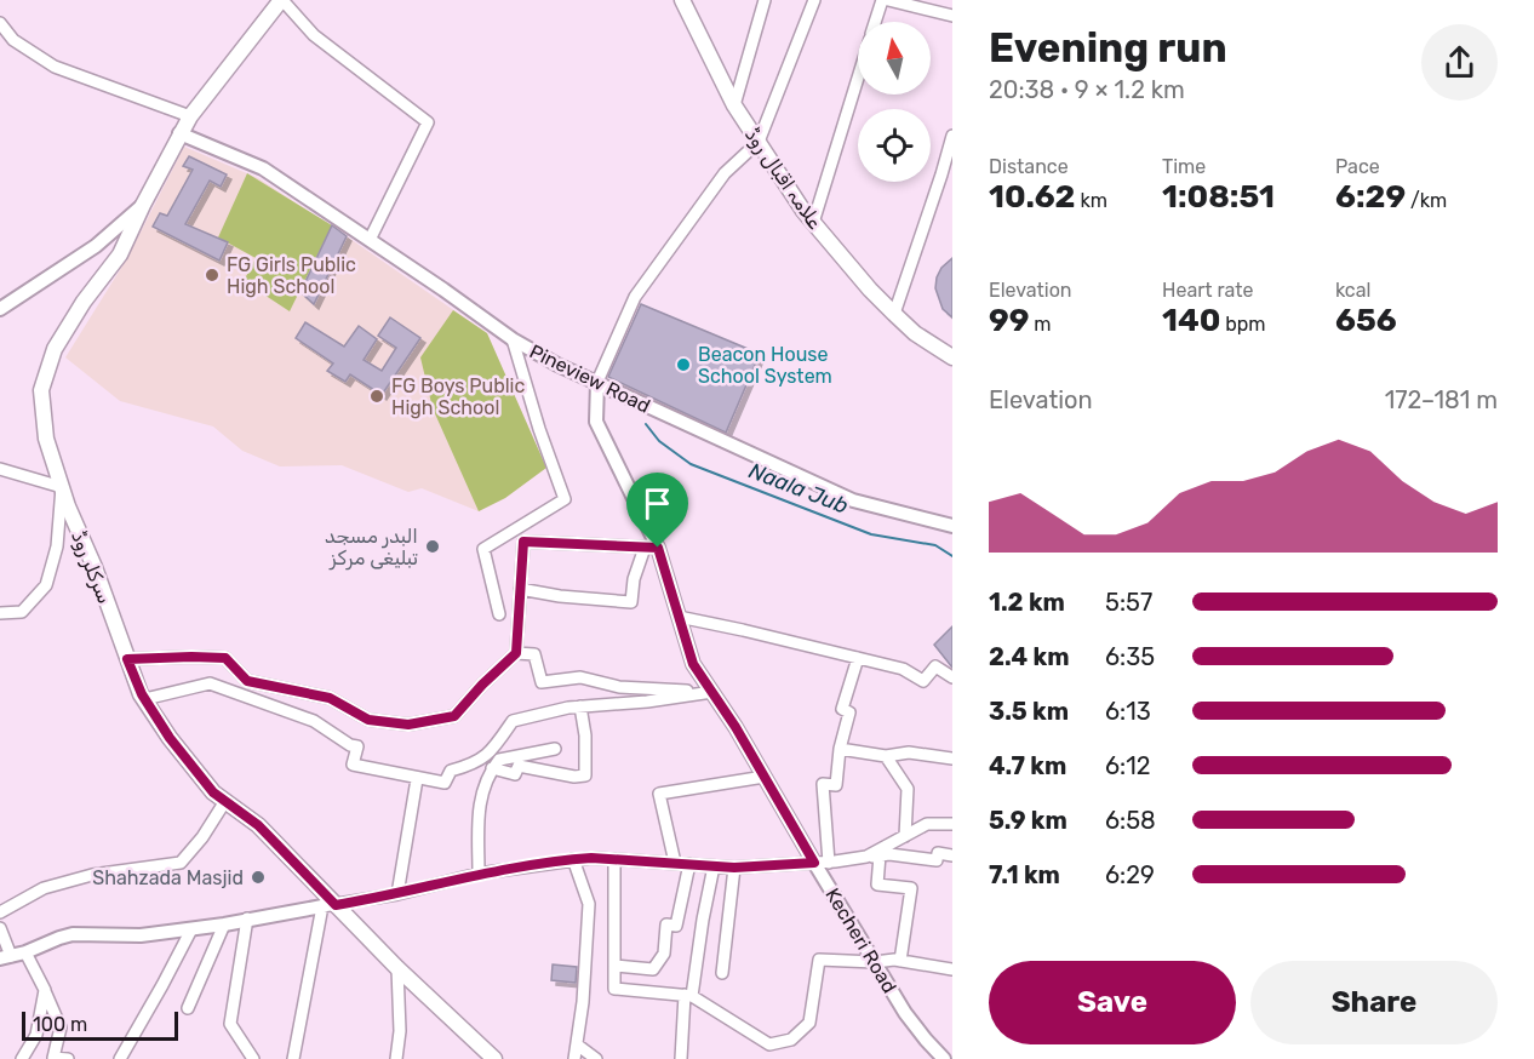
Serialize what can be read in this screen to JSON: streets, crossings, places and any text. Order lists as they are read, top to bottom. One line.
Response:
{"streets":{"main road":["علامہ اقبال روڈ","سرکلر روڈ"],"street":["Pineview Road","Kecheri Road"]},"crossings":[["Pineview Road","سرکلر روڈ"],["Pineview Road","Kecheri Road"]],"water":["Naala Jub"],"places":["FG Girls Public High School","Beacon House School System","FG Boys Public High School","البدر مسجد تبلیغی مرکز","Shahzada Masjid"],"scale_bar":"100 m","north":"top","page":{"heading":["Evening run","20:38 · 9 × 1.2 km"],"stats":[["Distance","10.62 km"],["Time","1:08:51"],["Pace","6:29 /km"],["Elevation","99 m"],["Heart rate","140 bpm"],["kcal","656"]],"chart":["Elevation","172–181 m"],"list":[{"name":"1.2 km","note":"5:57"},{"name":"2.4 km","note":"6:35"},{"name":"3.5 km","note":"6:13"},{"name":"4.7 km","note":"6:12"},{"name":"5.9 km","note":"6:58"},{"name":"7.1 km","note":"6:29"}],"buttons":["Save","Share"],"scale":"100 m"}}
